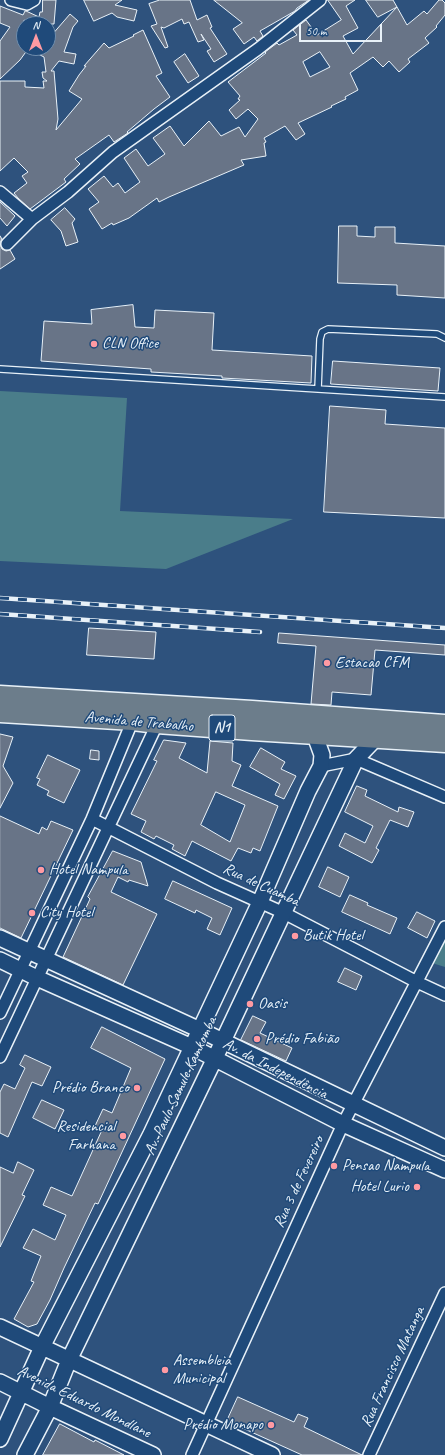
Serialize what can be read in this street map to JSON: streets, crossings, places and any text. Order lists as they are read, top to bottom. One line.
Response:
{"streets":{"highway":["Avenida de Trabalho","N1"],"main road":["Av. da Independência","Av. Paulo Samule Kamkomba","Avenida Eduardo Mondlane"],"street":["Rua de Cuamba","Rua 3 de Fevereiro","Rua Francisco Matanga"]},"crossings":[["Avenida de Trabalho","Av. Paulo Samule Kamkomba"],["Rua de Cuamba","Av. Paulo Samule Kamkomba"],["Rua de Cuamba","Rua 3 de Fevereiro"],["Av. da Independência","Av. Paulo Samule Kamkomba"],["Av. da Independência","Rua 3 de Fevereiro"],["Av. Paulo Samule Kamkomba","Avenida Eduardo Mondlane"],["Rua 3 de Fevereiro","Avenida Eduardo Mondlane"]],"places":["CLN Office","Estacao CFM","Hotel Nampula","City Hotel","Butik Hotel","Oasis","Prédio Fabião","Prédio Branco","Residencial Farhana","Pensao Nampula","Hotel Lurio","Assembleia Municipal","Prédio Monapo"],"scale_bar":"50 m","north":"top"}
